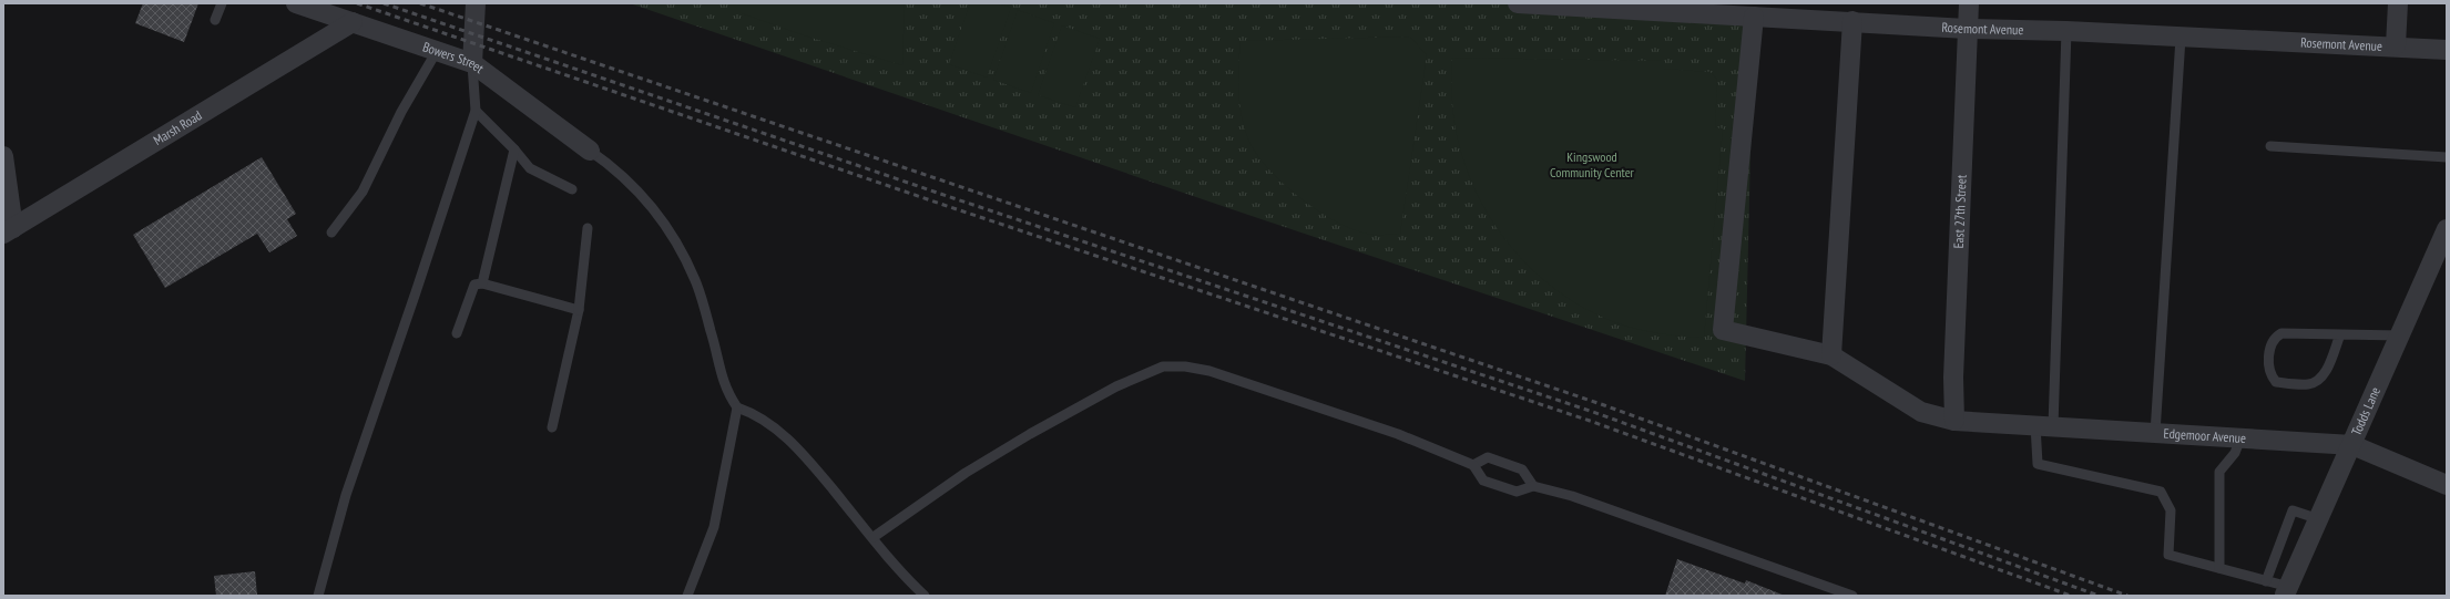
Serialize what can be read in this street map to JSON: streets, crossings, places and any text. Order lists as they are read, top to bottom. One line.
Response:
{"streets":{"street":["Rosemont Avenue","Bowers Street","Marsh Road","East 27th Street","Todds Lane","Edgemoor Avenue"]},"crossings":[["Rosemont Avenue","East 27th Street"],["Bowers Street","Marsh Road"],["East 27th Street","Edgemoor Avenue"],["Todds Lane","Edgemoor Avenue"]],"parks":["Kingswood Community Center"]}
